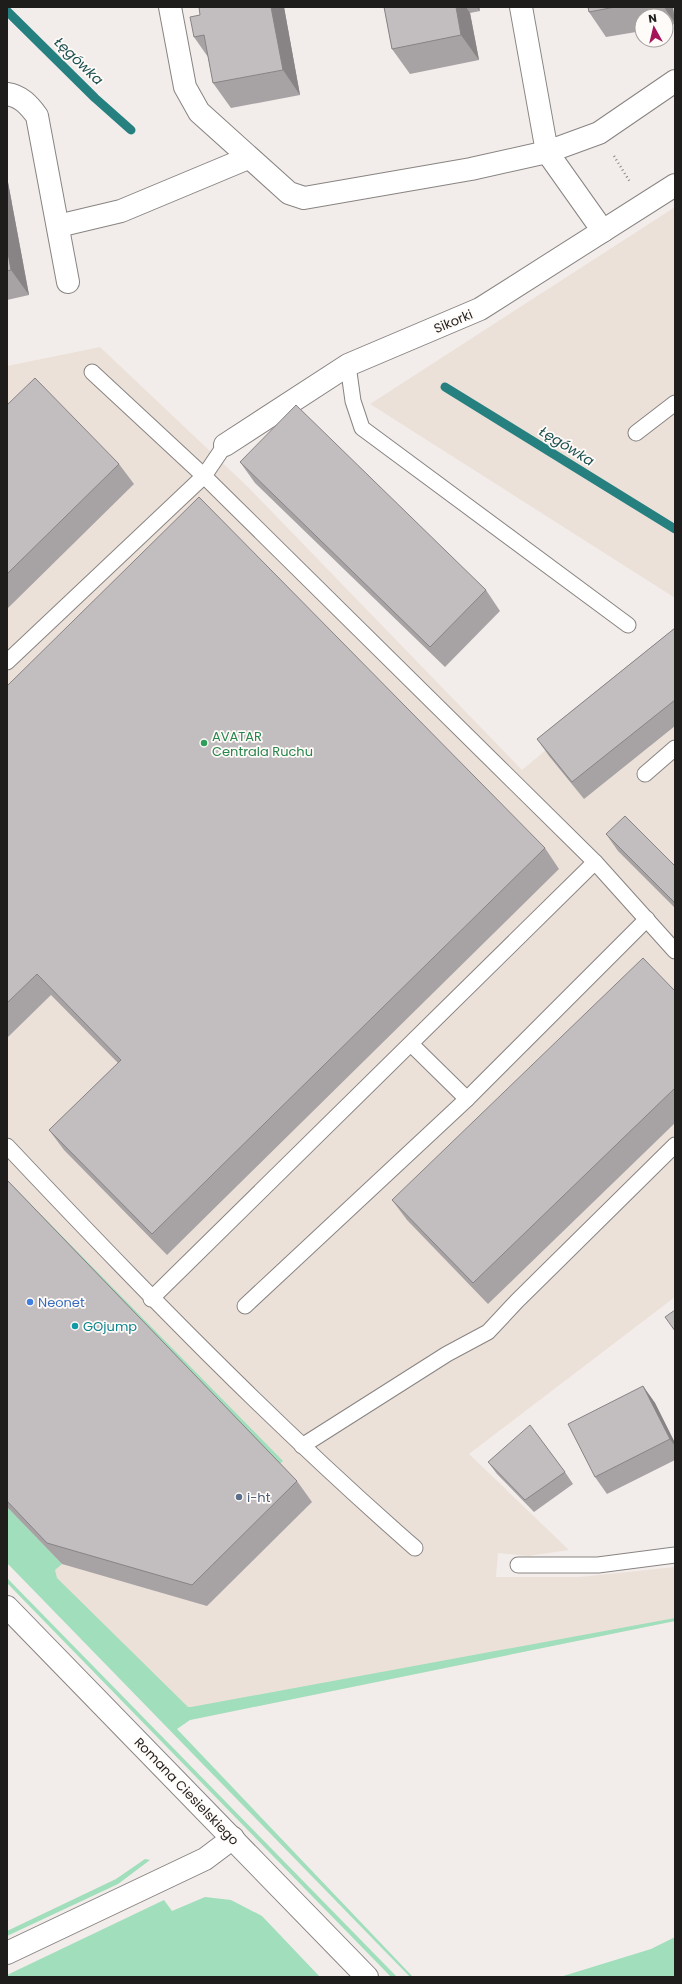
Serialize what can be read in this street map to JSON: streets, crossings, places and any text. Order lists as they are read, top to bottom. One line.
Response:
{"streets":{"street":["Sikorki","Romana Ciesielskiego"]},"water":["Łęgówka"],"places":["AVATAR Centrala Ruchu","Neonet","GOjump","i-ht"],"north":"top"}
